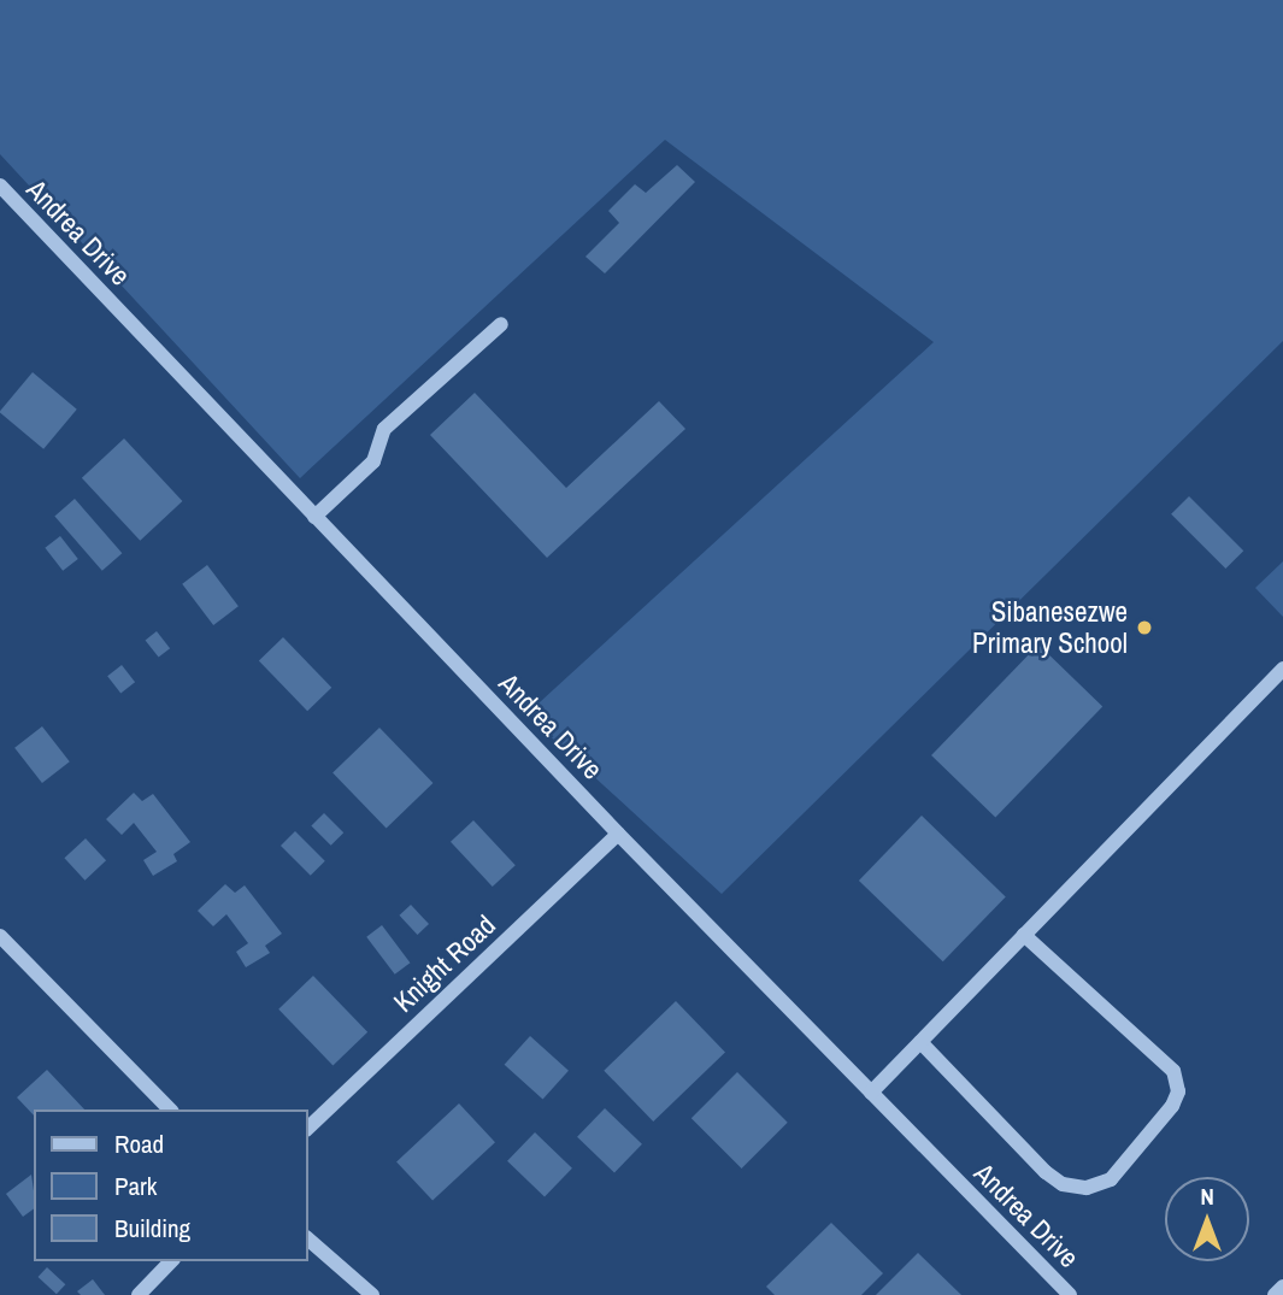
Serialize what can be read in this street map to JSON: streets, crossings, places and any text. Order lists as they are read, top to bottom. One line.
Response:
{"streets":{"street":["Andrea Drive","Knight Road"]},"crossings":[["Andrea Drive","Knight Road"]],"places":["Sibanesezwe Primary School"],"legend":["Road","Park","Building"],"north":"top"}
